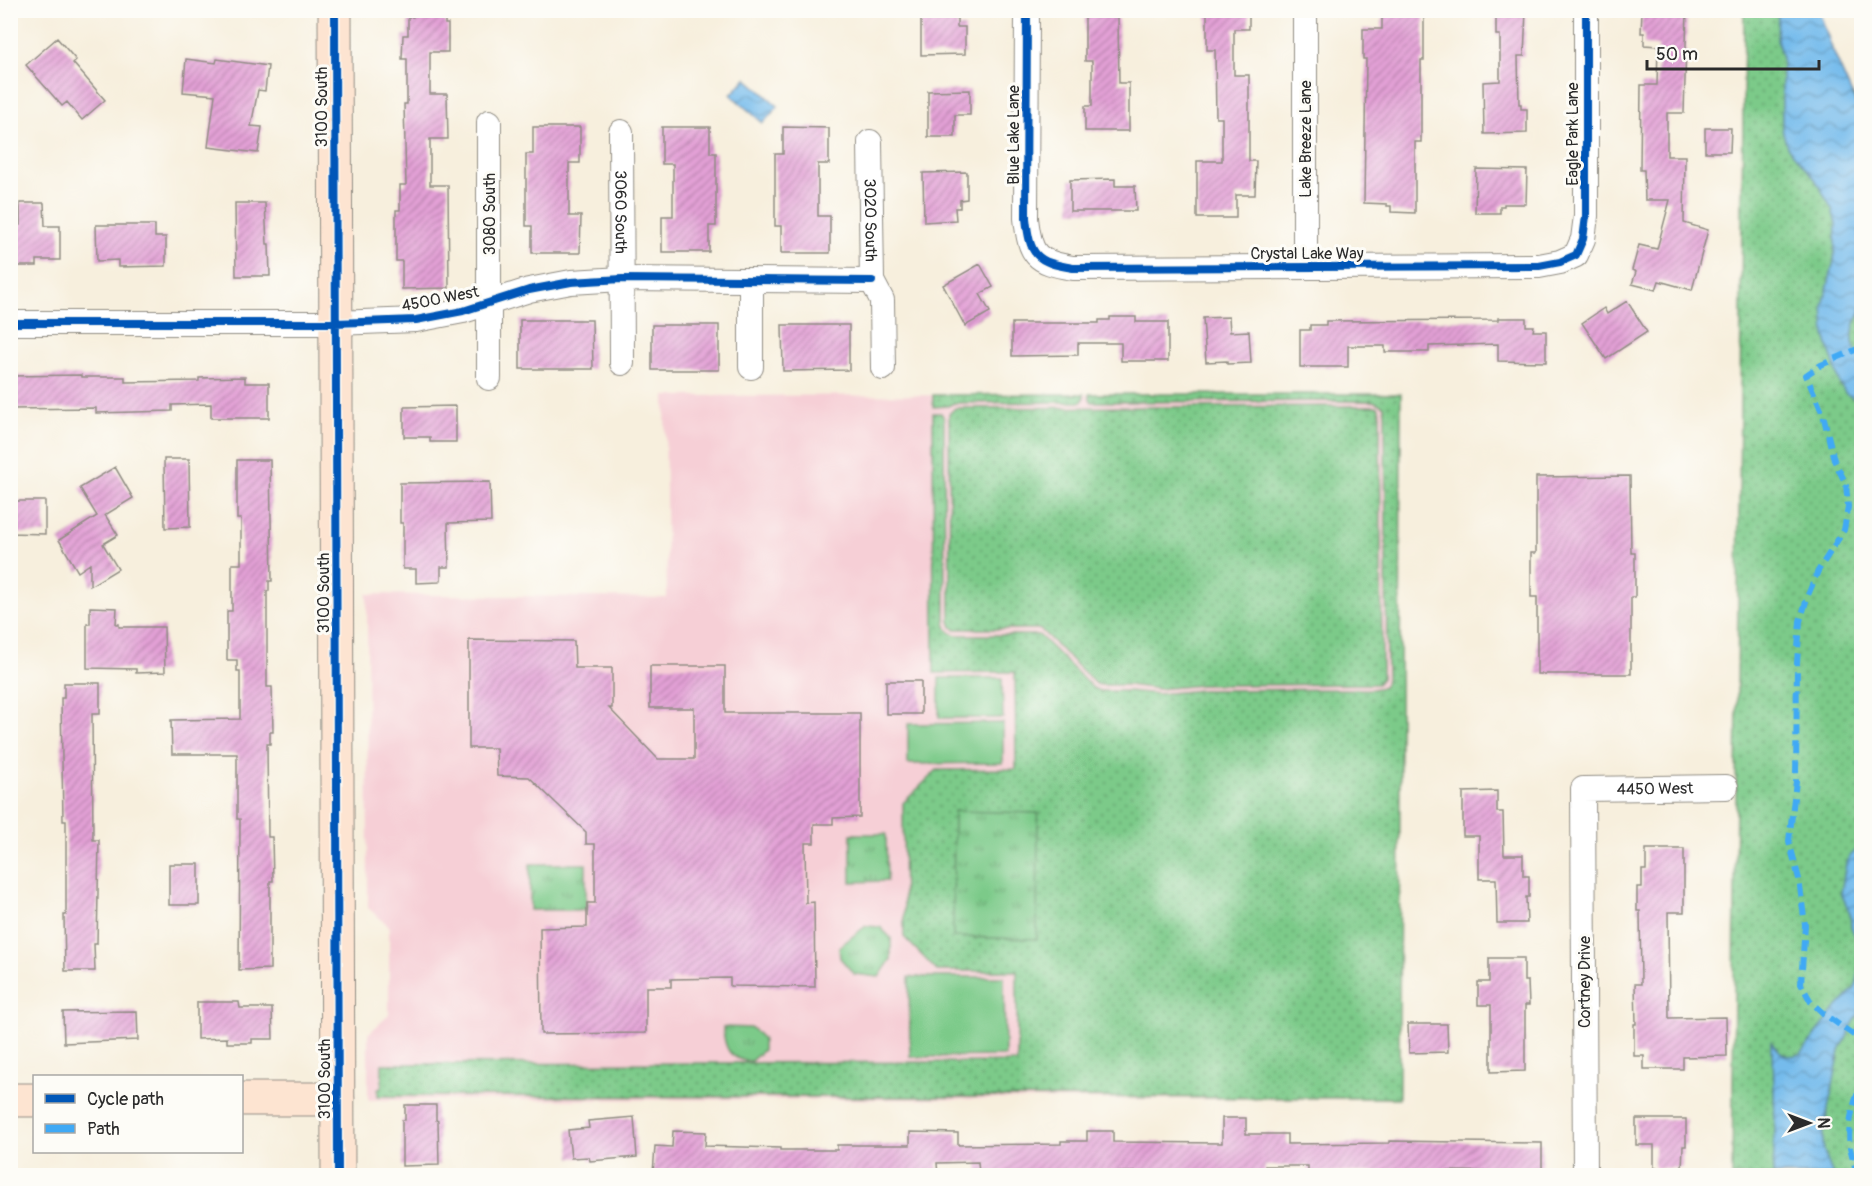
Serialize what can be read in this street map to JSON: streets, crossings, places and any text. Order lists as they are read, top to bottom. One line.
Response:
{"streets":{"main road":["3100 South"],"street":["Eagle Park Lane","Blue Lake Lane","Lake Breeze Lane","3060 South","3080 South","3020 South","Crystal Lake Way","4500 West","4450 West","Cortney Drive"]},"crossings":[["3100 South","4500 West"],["Eagle Park Lane","Crystal Lake Way"],["Blue Lake Lane","Crystal Lake Way"],["Lake Breeze Lane","Crystal Lake Way"],["3060 South","4500 West"],["3080 South","4500 West"],["3020 South","4500 West"],["4450 West","Cortney Drive"]],"legend":["Cycle path","Path"],"scale_bar":"50 m","north":"right"}
